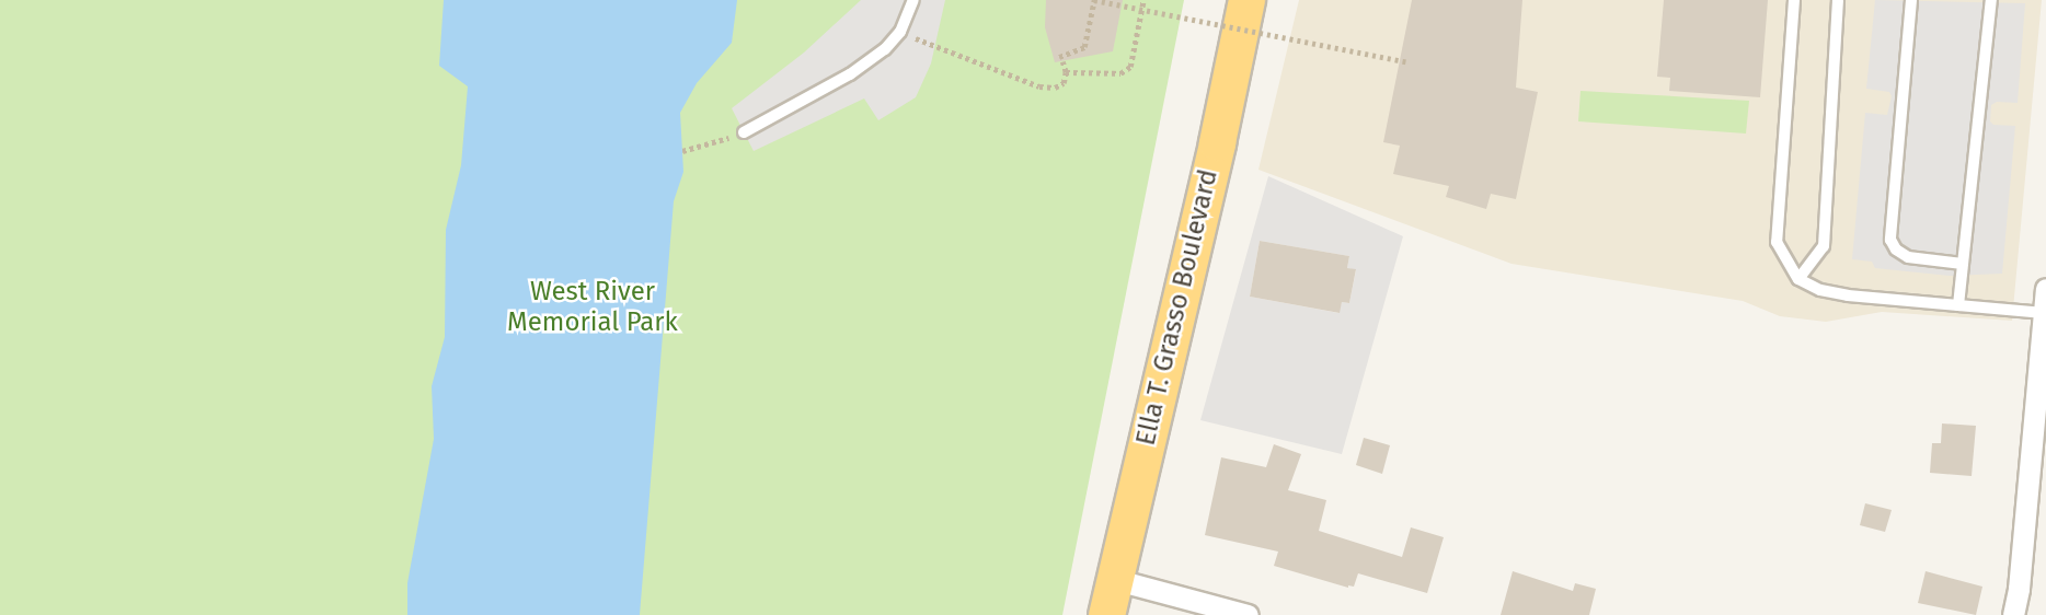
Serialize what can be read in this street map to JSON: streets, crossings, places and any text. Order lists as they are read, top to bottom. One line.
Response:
{"streets":{"highway":["Ella T. Grasso Boulevard"]},"parks":["West River Memorial Park"]}
